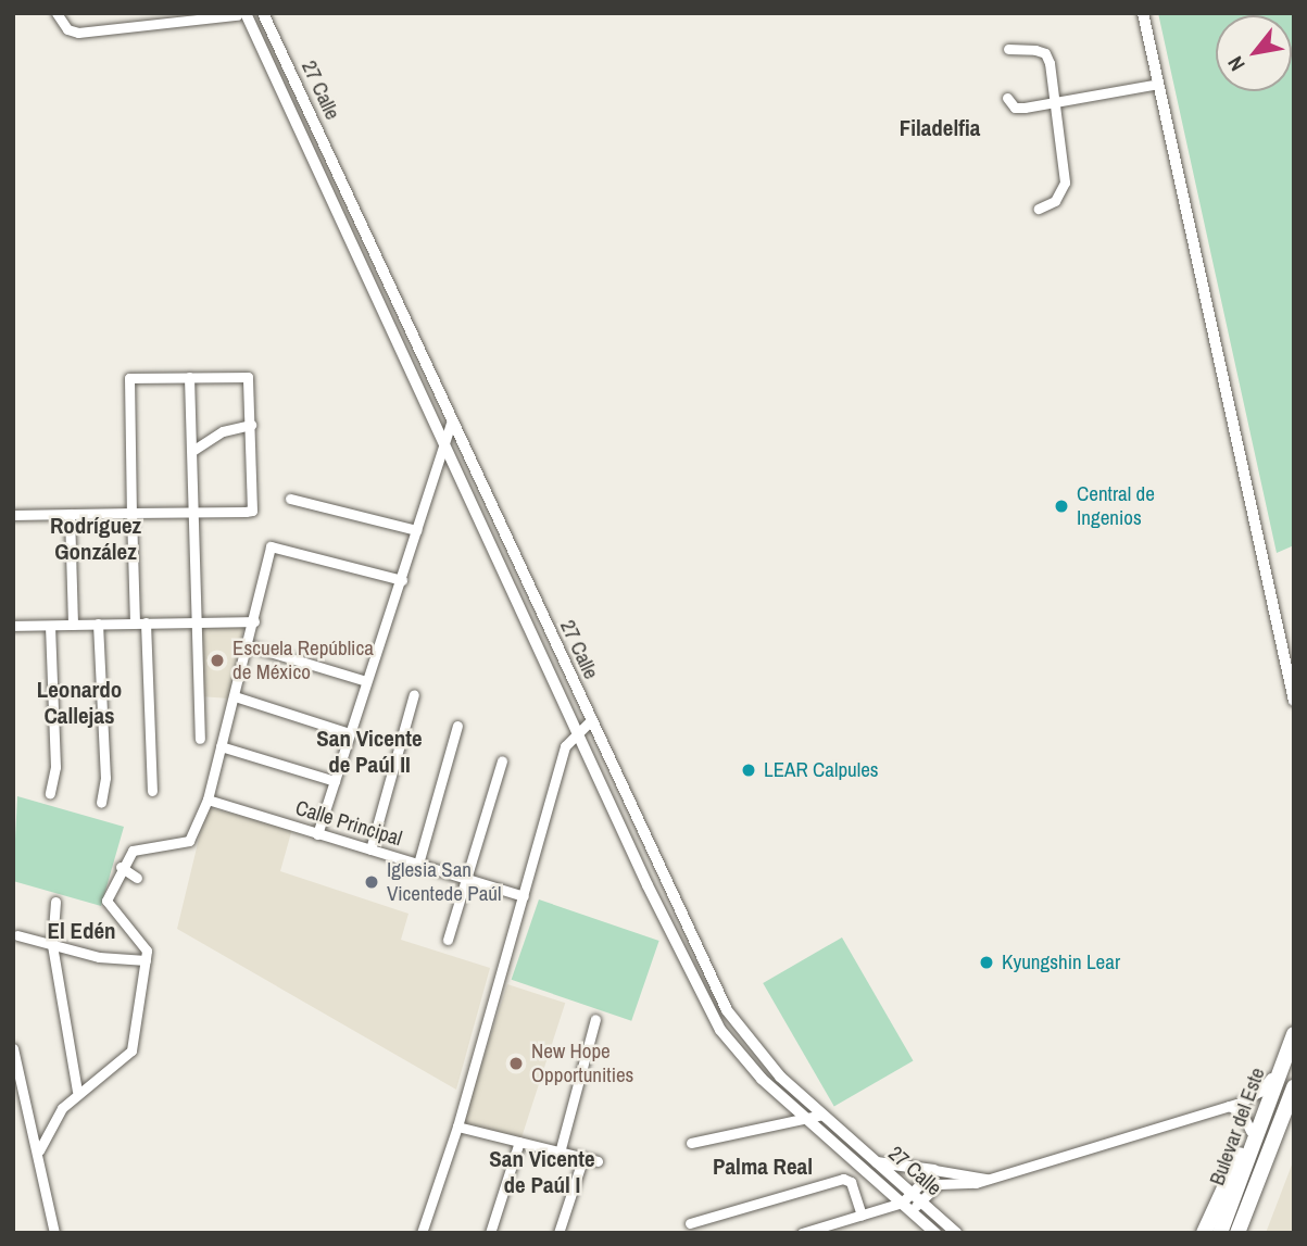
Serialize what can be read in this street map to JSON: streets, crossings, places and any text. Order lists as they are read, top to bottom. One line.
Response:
{"streets":{"highway":["Bulevar del Este"],"street":["27 Calle","Calle Principal"]},"districts":["Filadelfia","Rodríguez González","Leonardo Callejas","San Vicente de Paúl II","El Edén","San Vicente de Paúl I","Palma Real"],"places":["Central de Ingenios","Escuela República de México","LEAR Calpules","Iglesia San Vicentede Paúl","Kyungshin Lear","New Hope Opportunities"],"north":"bottom left"}
